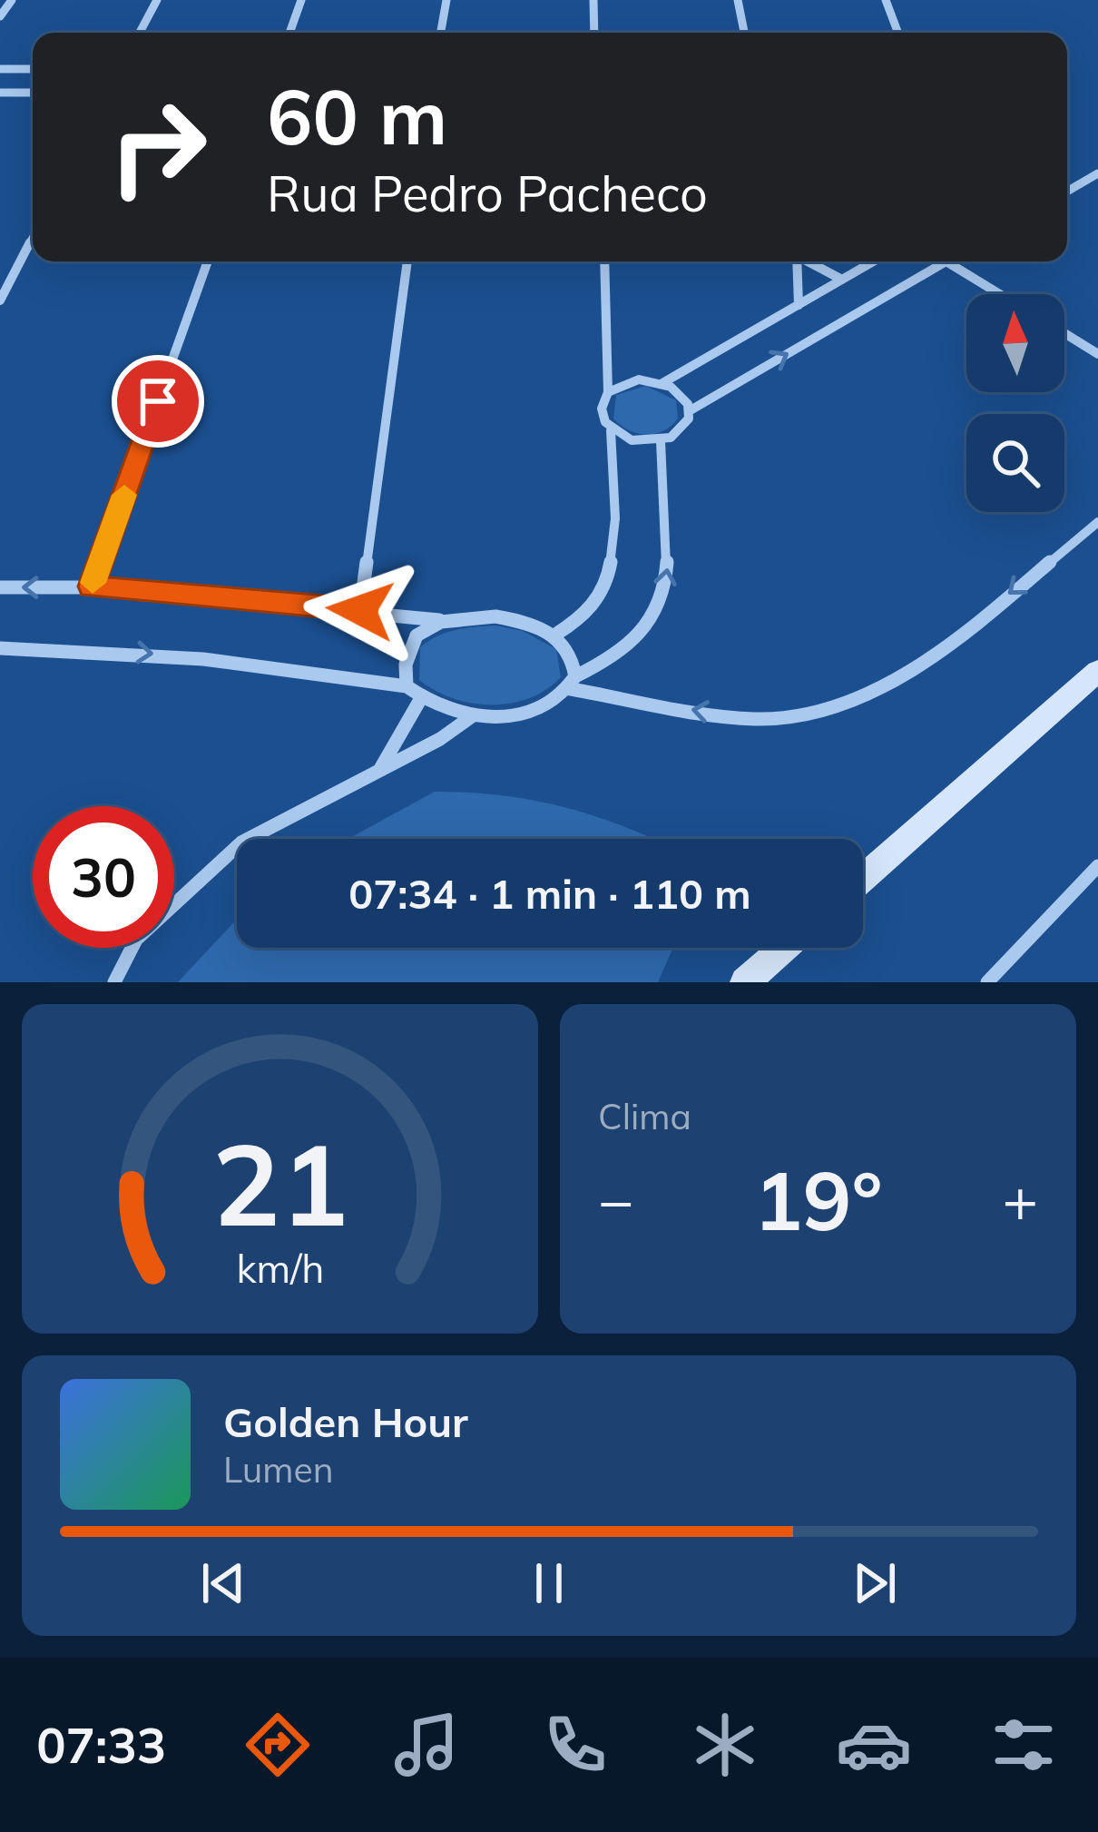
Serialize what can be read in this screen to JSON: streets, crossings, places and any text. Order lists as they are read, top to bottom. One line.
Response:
{"north":"top","page":{"turn":["60 m","Rua Pedro Pacheco"],"limit":"30","trip":"07:34 · 1 min · 110 m","tile":"Clima","heat":["−","19°","+"],"song":["Golden Hour","Lumen"],"tabs":"07:33","gauge":["21","km/h"]}}
